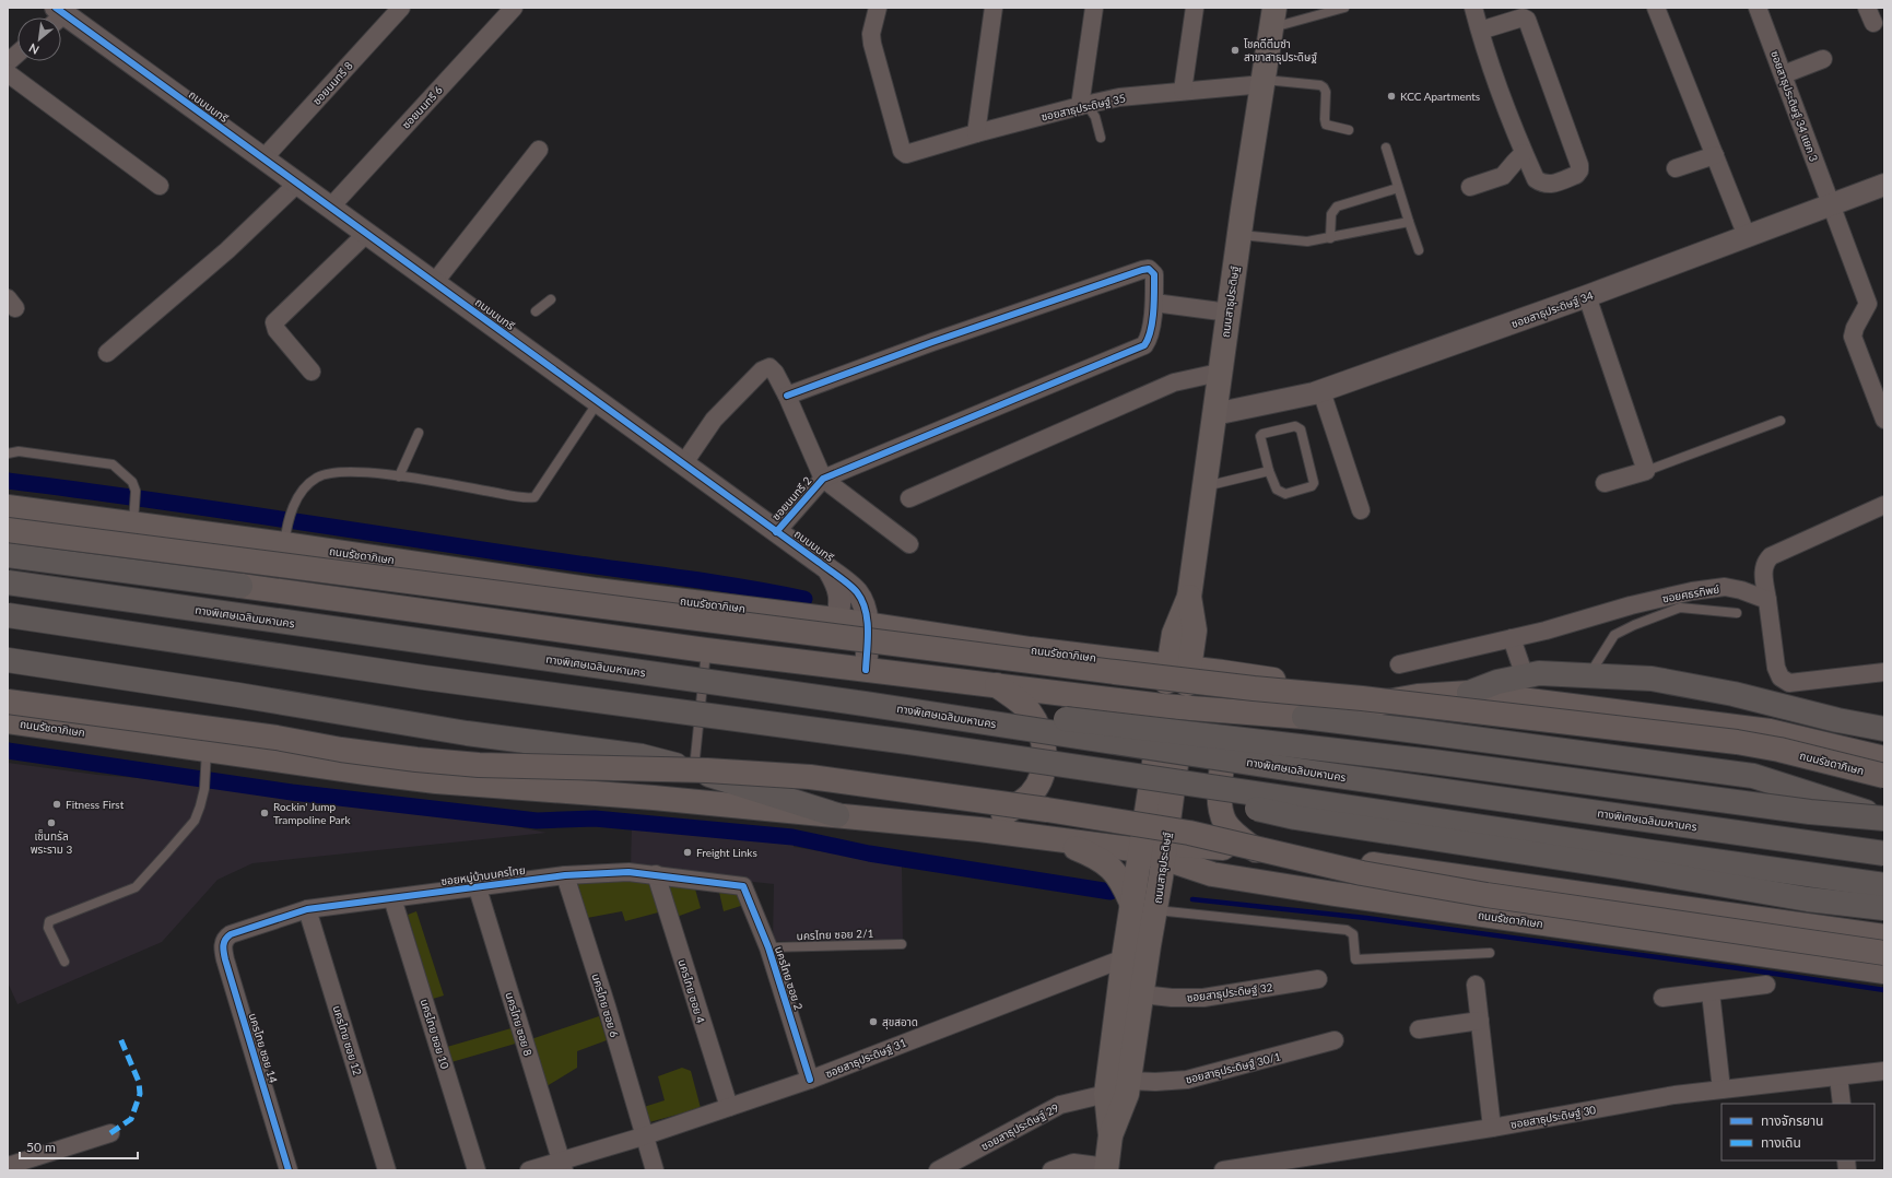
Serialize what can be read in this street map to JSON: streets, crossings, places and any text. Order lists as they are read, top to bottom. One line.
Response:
{"streets":{"highway":["ทางพิเศษเฉลิมมหานคร"],"main road":["ถนนสาธุประดิษฐ์","ถนนรัชดาภิเษก"],"street":["ซอยนนทรี 8","ถนนนนทรี","ซอยสาธุประดิษฐ์ 34 แยก 3","ซอยนนทรี 6","ซอยสาธุประดิษฐ์ 35","ซอยสาธุประดิษฐ์ 34","ซอยนนทรี 2","ซอยศธรทิพย์","ซอยหมู่บ้านนครไทย","นครไทย ซอย 2","นครไทย ซอย 4","ซอยสาธุประดิษฐ์ 32","นครไทย ซอย 6","นครไทย ซอย 8","นครไทย ซอย 10","นครไทย ซอย 12","นครไทย ซอย 14","ซอยสาธุประดิษฐ์ 31","ซอยสาธุประดิษฐ์ 30/1","ซอยสาธุประดิษฐ์ 30","ซอยสาธุประดิษฐ์ 29"],"lane":["นครไทย ซอย 2/1"]},"crossings":[["ซอยนนทรี 8","ถนนนนทรี"],["ถนนนนทรี","ซอยนนทรี 6"],["ถนนนนทรี","ซอยนนทรี 2"],["ถนนนนทรี","ถนนรัชดาภิเษก"],["ซอยสาธุประดิษฐ์ 34 แยก 3","ซอยสาธุประดิษฐ์ 34"],["ซอยสาธุประดิษฐ์ 35","ถนนสาธุประดิษฐ์"],["ถนนสาธุประดิษฐ์","ซอยสาธุประดิษฐ์ 34"],["ถนนสาธุประดิษฐ์","ถนนรัชดาภิเษก"],["ถนนสาธุประดิษฐ์","ซอยสาธุประดิษฐ์ 32"],["ถนนสาธุประดิษฐ์","ซอยสาธุประดิษฐ์ 31"],["ถนนสาธุประดิษฐ์","ซอยสาธุประดิษฐ์ 30/1"],["ถนนสาธุประดิษฐ์","ซอยสาธุประดิษฐ์ 29"],["ซอยหมู่บ้านนครไทย","นครไทย ซอย 2"],["ซอยหมู่บ้านนครไทย","นครไทย ซอย 4"],["ซอยหมู่บ้านนครไทย","นครไทย ซอย 6"],["ซอยหมู่บ้านนครไทย","นครไทย ซอย 8"],["ซอยหมู่บ้านนครไทย","นครไทย ซอย 10"],["ซอยหมู่บ้านนครไทย","นครไทย ซอย 12"],["ซอยหมู่บ้านนครไทย","นครไทย ซอย 14"],["นครไทย ซอย 2/1","นครไทย ซอย 2"],["นครไทย ซอย 2","ซอยสาธุประดิษฐ์ 31"],["นครไทย ซอย 4","ซอยสาธุประดิษฐ์ 31"],["นครไทย ซอย 6","ซอยสาธุประดิษฐ์ 31"],["นครไทย ซอย 8","ซอยสาธุประดิษฐ์ 31"]],"places":["โชคดีติ่มซำ สาขาสาธุประดิษฐ์","KCC Apartments","Fitness First","Rockin' Jump Trampoline Park","เซ็นทรัล พระราม 3","Freight Links","สุขสอาด"],"legend":["ทางจักรยาน","ทางเดิน"],"scale_bar":"50 m","north":"bottom left"}
